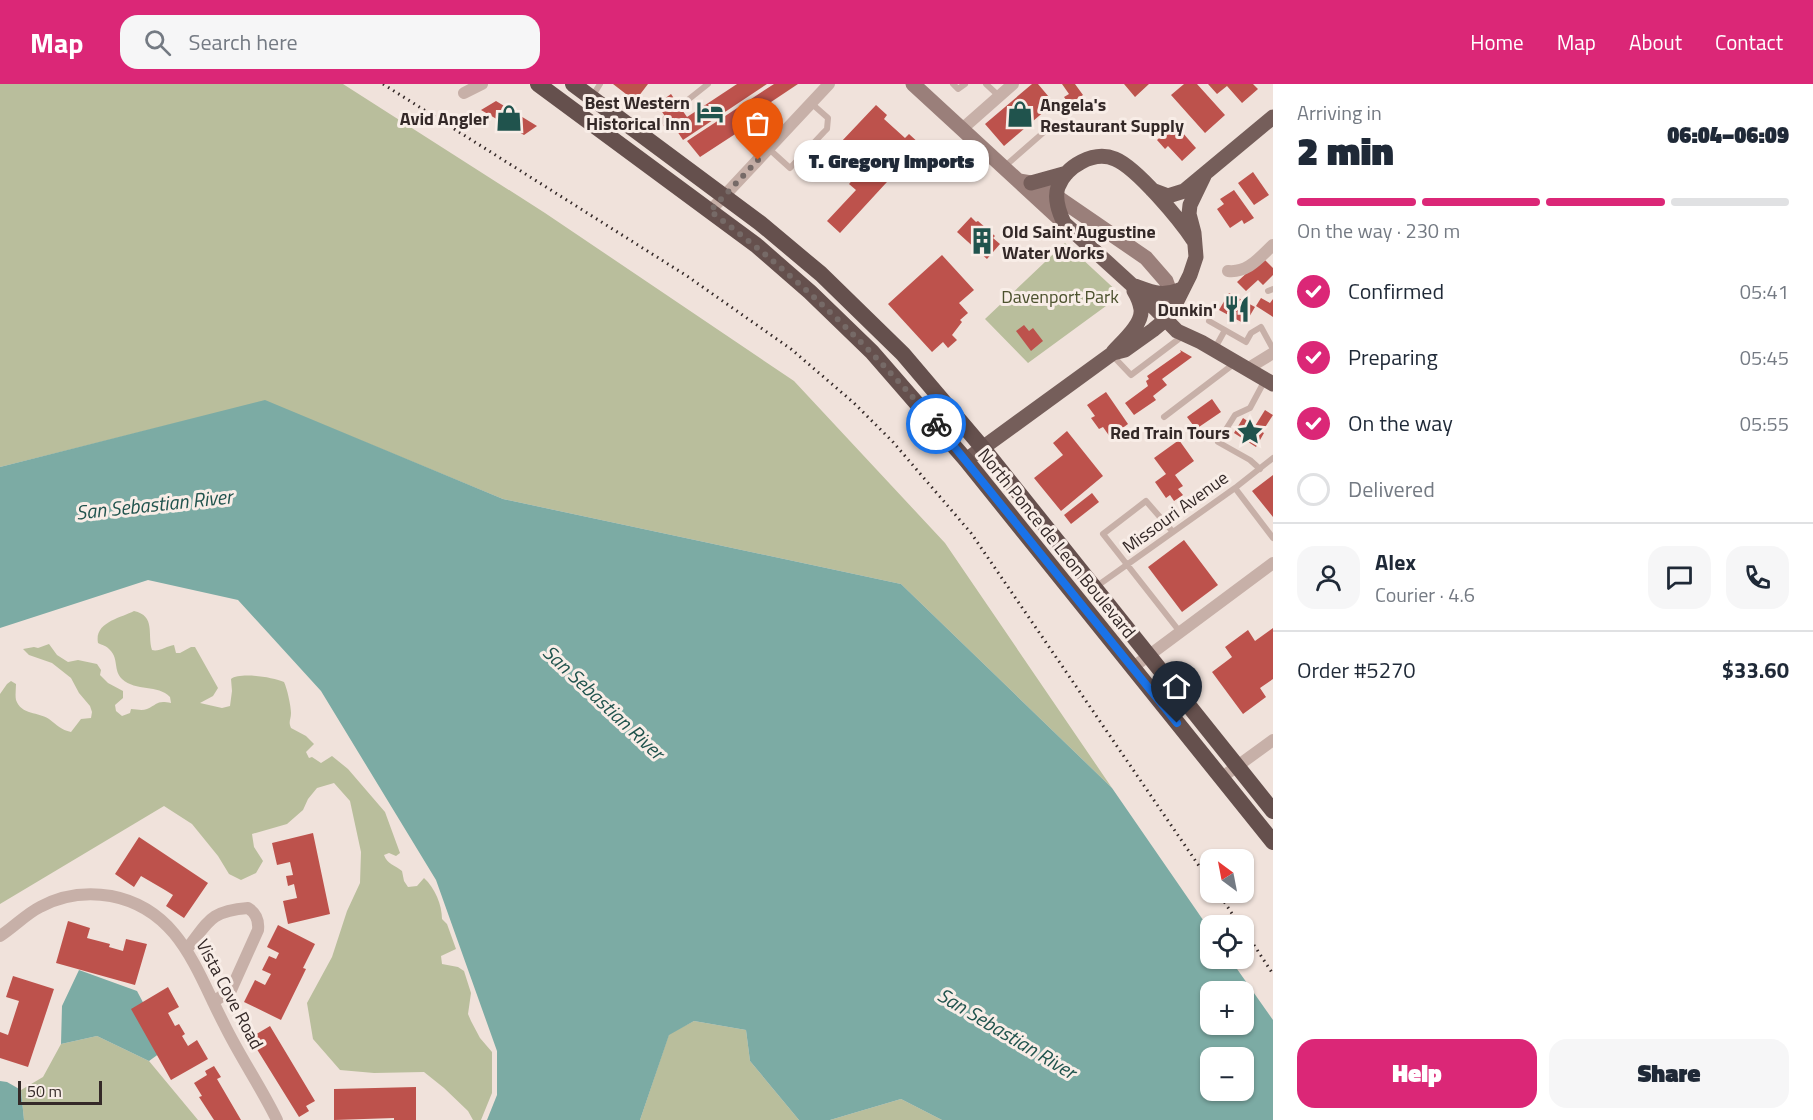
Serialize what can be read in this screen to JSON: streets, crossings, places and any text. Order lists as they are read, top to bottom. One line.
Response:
{"streets":{"highway":["North Ponce de Leon Boulevard"],"street":["Vista Cove Road"],"lane":["Missouri Avenue"]},"crossings":[["Missouri Avenue","North Ponce de Leon Boulevard"]],"water":["San Sebastian River"],"parks":["Davenport Park"],"places":{"hotel":["Best Western Historical Inn"],"shop":["Angela's Restaurant Supply","Avid Angler"],"other":["T. Gregory Imports"],"building":["Old Saint Augustine Water Works"],"restaurant":["Dunkin'"],"place":["Red Train Tours"]},"scale_bar":"50 m","north":"top left","page":{"header":"Map","search":"Search here","nav":["Home","Map","About","Contact"],"heading":["2 min","Arriving in","06:04–06:09"],"panel":["Alex","Courier · 4.6","Order #5270","$33.60"],"bubble":"T. Gregory Imports","bar":"On the way · 230 m","list":[["Confirmed","05:41"],["Preparing","05:45"],["On the way","05:55"],"Delivered"],"map_buttons":["+","−"],"buttons":["Help","Share"],"scale":"50 m"}}
